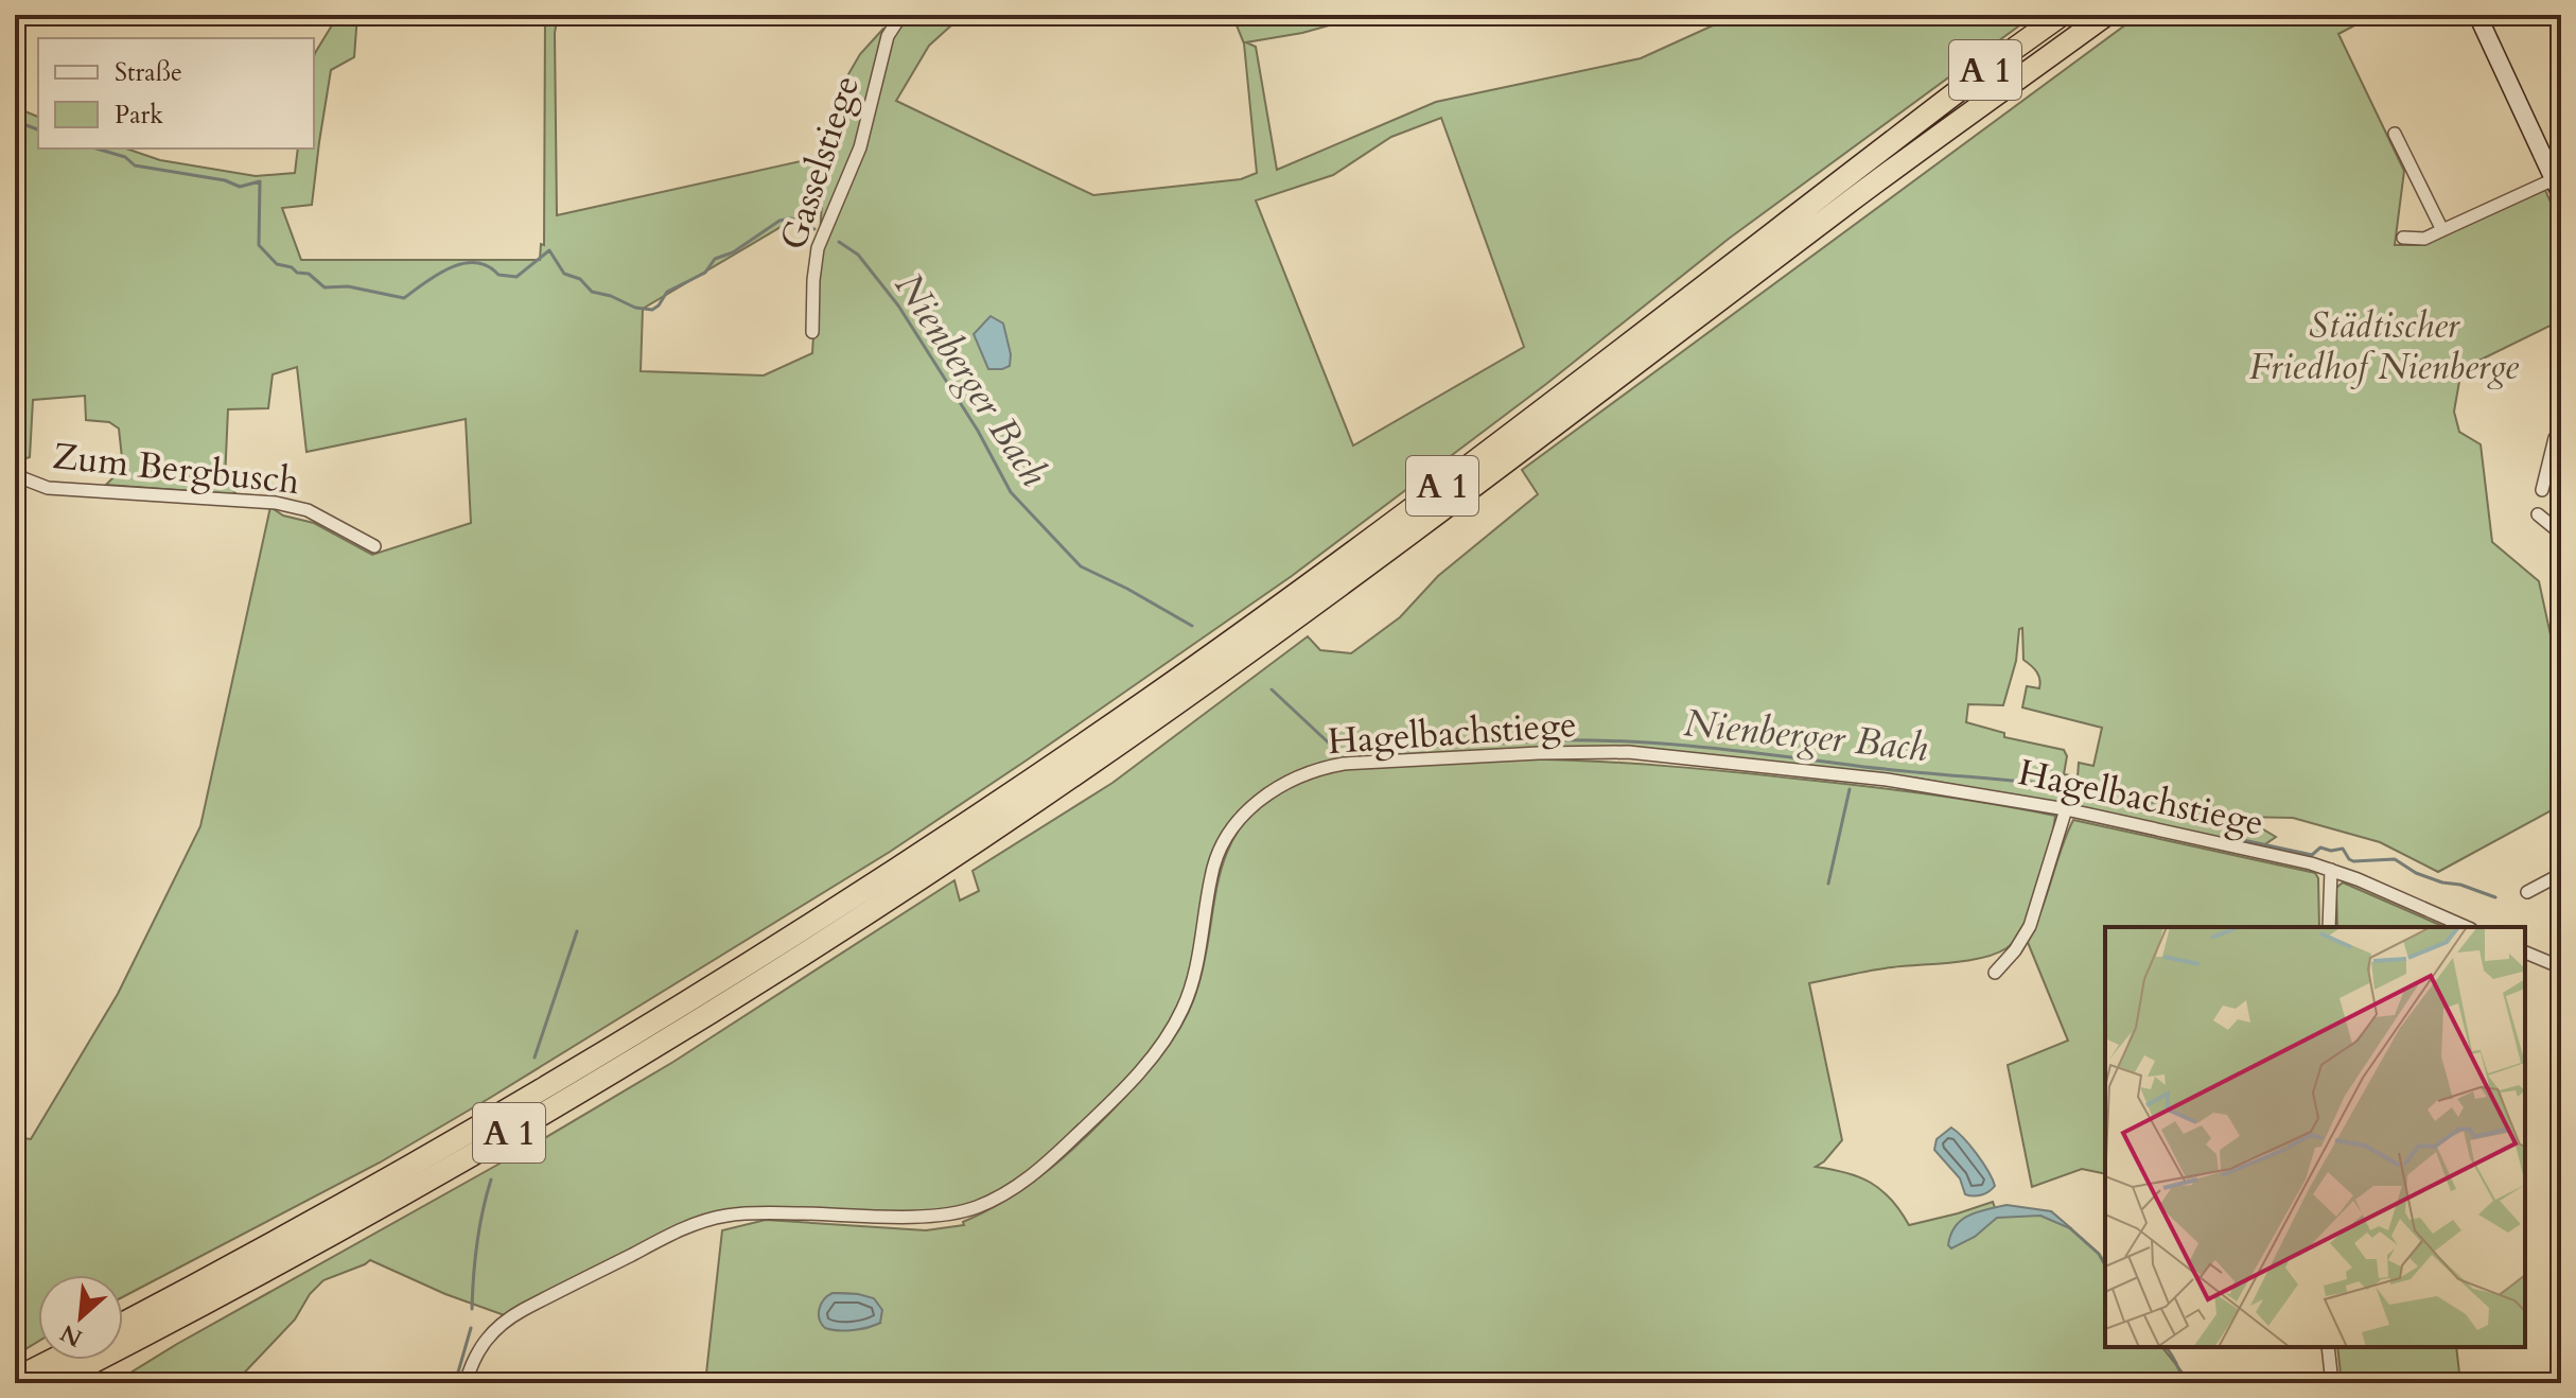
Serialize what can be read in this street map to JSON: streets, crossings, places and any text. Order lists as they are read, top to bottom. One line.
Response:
{"streets":{"highway":["A 1"],"street":["Gasselstiege","Zum Bergbusch","Hagelbachstiege"]},"water":["Nienberger Bach"],"parks":["Städtischer Friedhof Nienberge"],"legend":["Straße","Park"],"north":"bottom left"}
